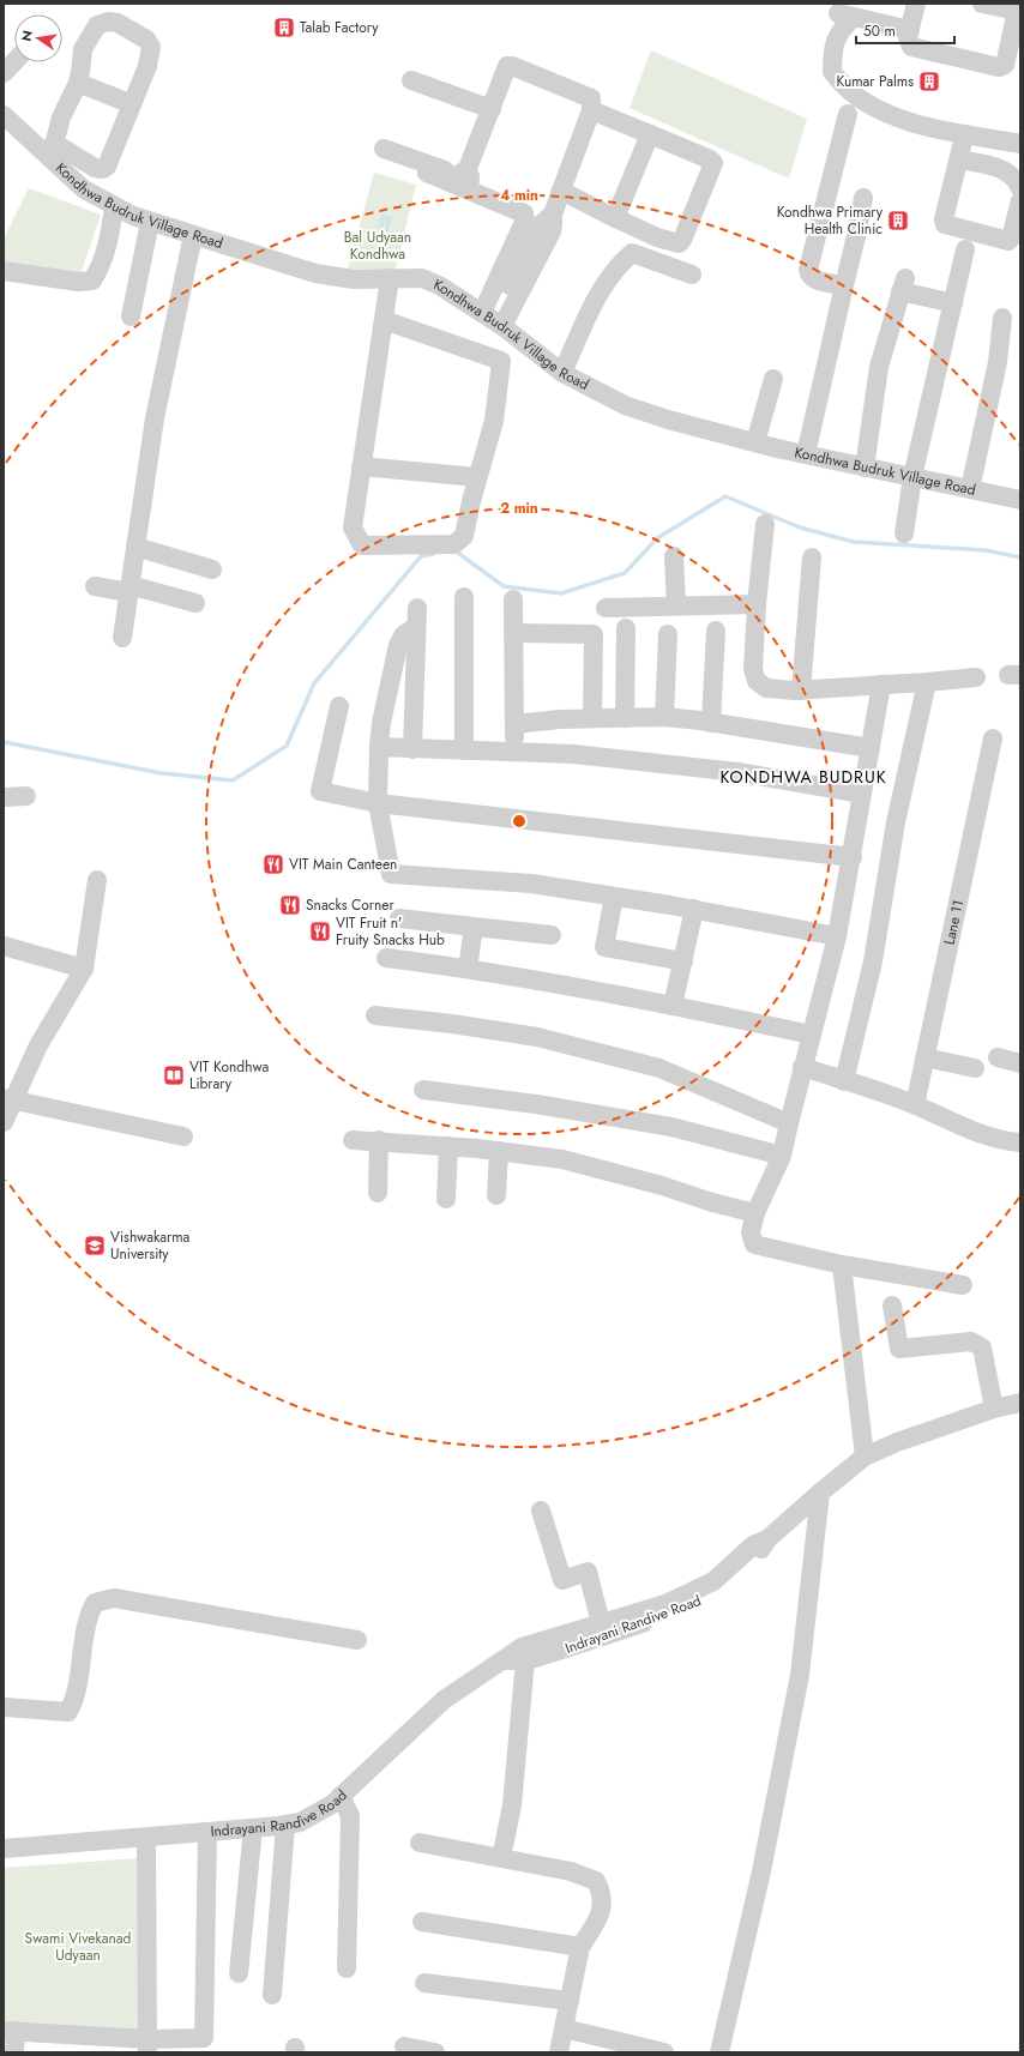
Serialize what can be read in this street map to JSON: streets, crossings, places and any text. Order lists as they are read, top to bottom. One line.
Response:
{"streets":{"street":["Kondhwa Budruk Village Road","Lane 11","Indrayani Randive Road"]},"districts":["KONDHWA BUDRUK"],"parks":["Bal Udyaan Kondhwa","Swami Vivekanad Udyaan"],"places":{"building":["Talab Factory","Kumar Palms","Kondhwa Primary Health Clinic"],"restaurant":["VIT Main Canteen","Snacks Corner","VIT Fruit n' Fruity Snacks Hub"],"library":["VIT Kondhwa Library"],"school or university":["Vishwakarma University"]},"scale_bar":"50 m","north":"left","rings":["4 min","2 min"]}
